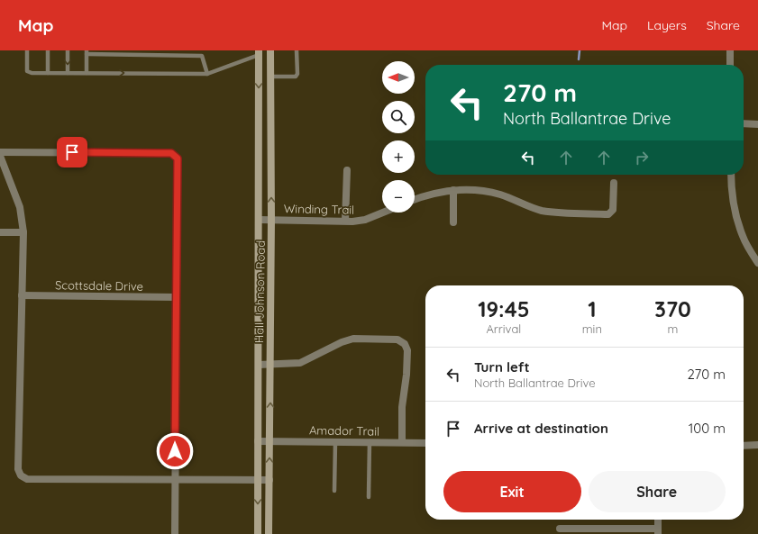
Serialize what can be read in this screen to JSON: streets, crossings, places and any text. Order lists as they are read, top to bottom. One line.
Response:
{"streets":{"main road":["Hall Johnson Road"],"street":["Winding Trail","Scottsdale Drive","Amador Trail"]},"crossings":[["Winding Trail","Hall Johnson Road"],["Hall Johnson Road","Amador Trail"]],"north":"left","page":{"header":"Map","nav":["Map","Layers","Share"],"map_buttons":["+","−"],"turn":["270 m","North Ballantrae Drive"],"eta":["19:45","Arrival","1","min","370","m"],"list":[{"name":"Turn left","note":"North Ballantrae Drive","value":"270 m"},{"name":"Arrive at destination","value":"100 m"}],"buttons":["Exit","Share"]}}
